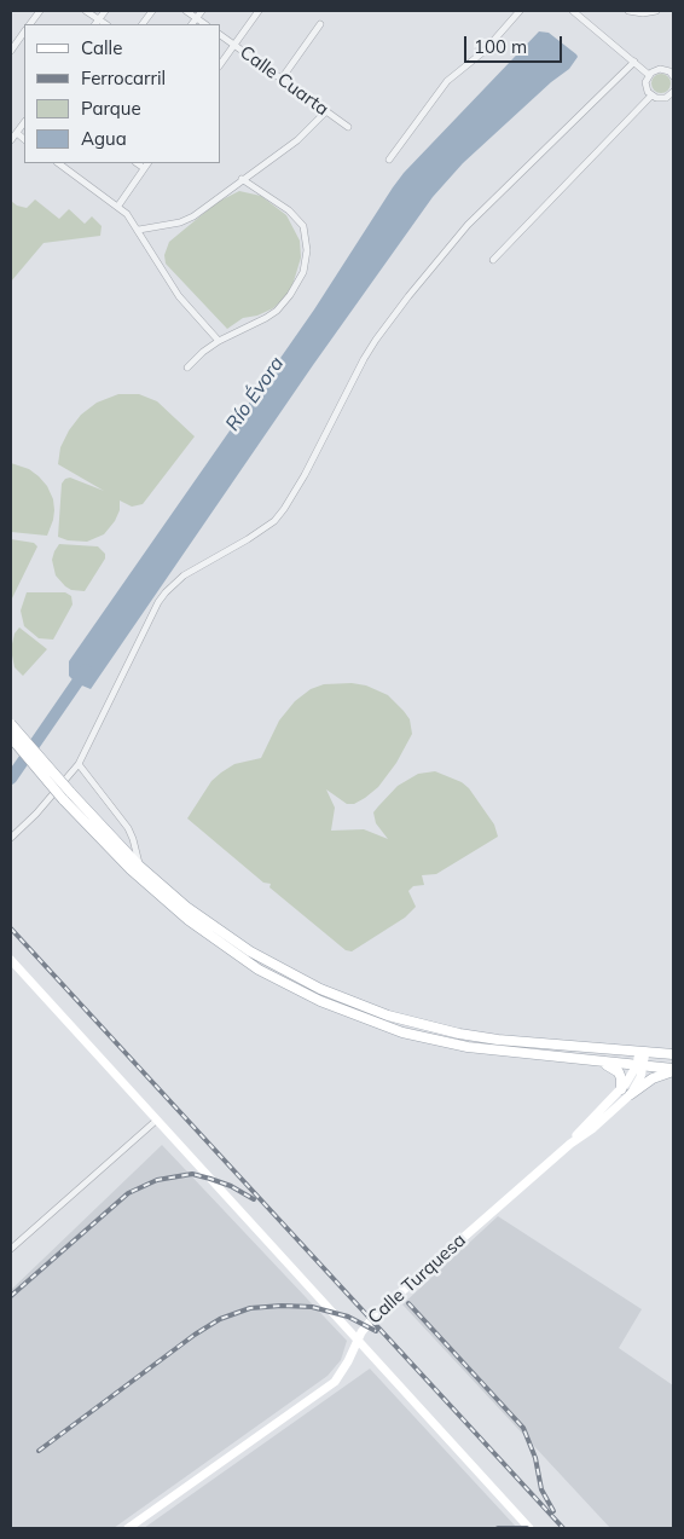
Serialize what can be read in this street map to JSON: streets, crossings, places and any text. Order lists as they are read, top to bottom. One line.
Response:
{"streets":{"street":["Calle Cuarta","Calle Turquesa"]},"water":["Río Évora"],"legend":["Calle","Ferrocarril","Parque","Agua"],"scale_bar":"100 m"}
